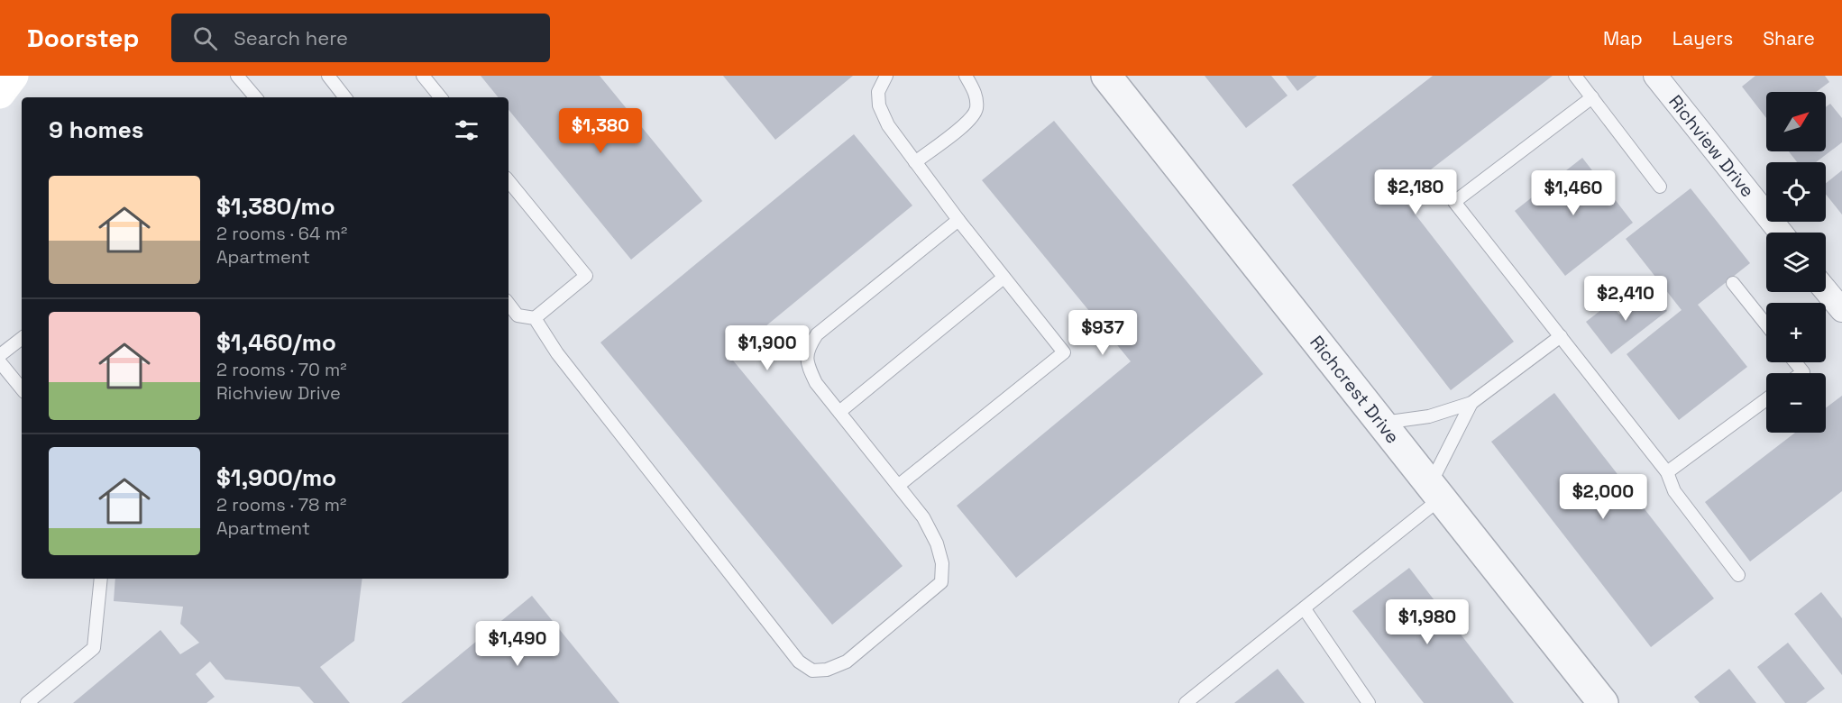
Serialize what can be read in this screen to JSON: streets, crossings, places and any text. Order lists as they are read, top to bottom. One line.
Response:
{"streets":{"street":["Richview Drive","Richcrest Drive"]},"north":"top right","page":{"header":"Doorstep","search":"Search here","nav":["Map","Layers","Share"],"map_buttons":["+","−"],"heading":"9 homes","price":["$1,380","$2,180","$1,460","$2,410","$937","$1,900","$2,000","$1,980","$1,490"],"list":[{"name":"$1,380/mo","note":"2 rooms · 64 m² · Apartment"},{"name":"$1,460/mo","note":"2 rooms · 70 m² · Richview Drive"},{"name":"$1,900/mo","note":"2 rooms · 78 m² · Apartment"}]}}
